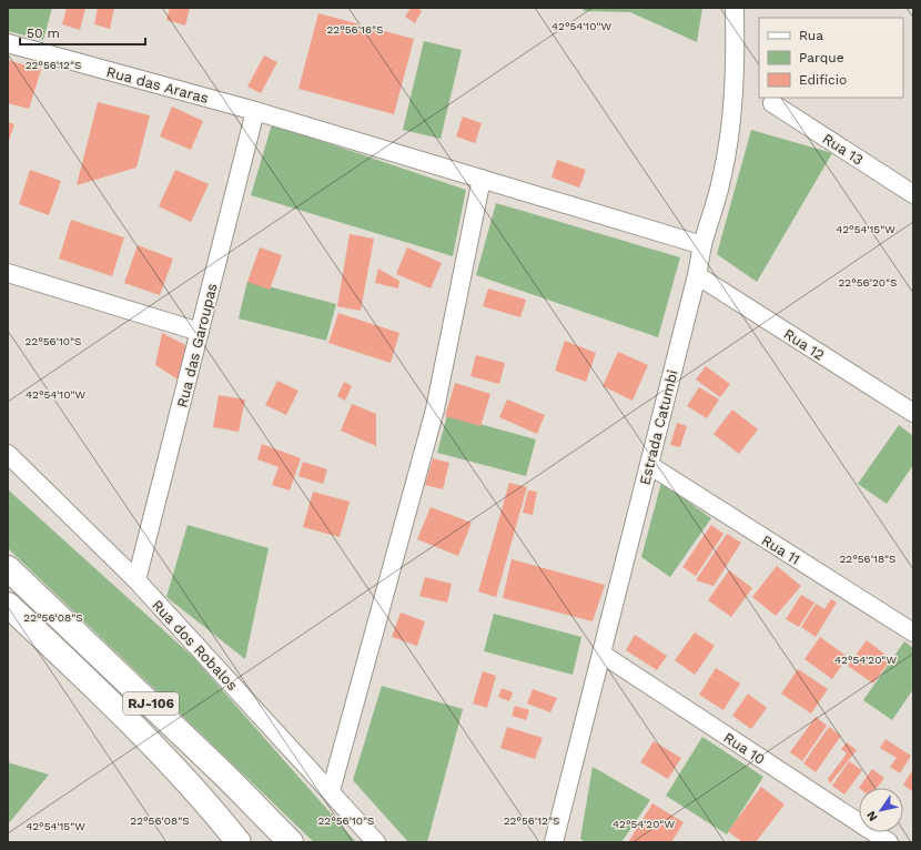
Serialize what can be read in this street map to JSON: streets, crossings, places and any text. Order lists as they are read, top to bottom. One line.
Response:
{"streets":{"highway":["RJ-106"],"street":["Rua das Araras","Rua 13","Rua 12","Rua das Garoupas","Estrada Catumbi","Rua 11","Rua dos Robalos","Rua 10"]},"crossings":[["Rua das Araras","Rua das Garoupas"],["Rua das Araras","Estrada Catumbi"],["Rua 12","Estrada Catumbi"],["Rua das Garoupas","Rua dos Robalos"],["Estrada Catumbi","Rua 11"],["Estrada Catumbi","Rua 10"]],"legend":["Rua","Parque","Edifício"],"scale_bar":"50 m","north":"bottom left","coordinates":["42°54'10\"W","22°56'16\"S","22°56'12\"S","42°54'15\"W","22°56'20\"S","22°56'10\"S","22°56'18\"S","22°56'08\"S","42°54'20\"W"]}
